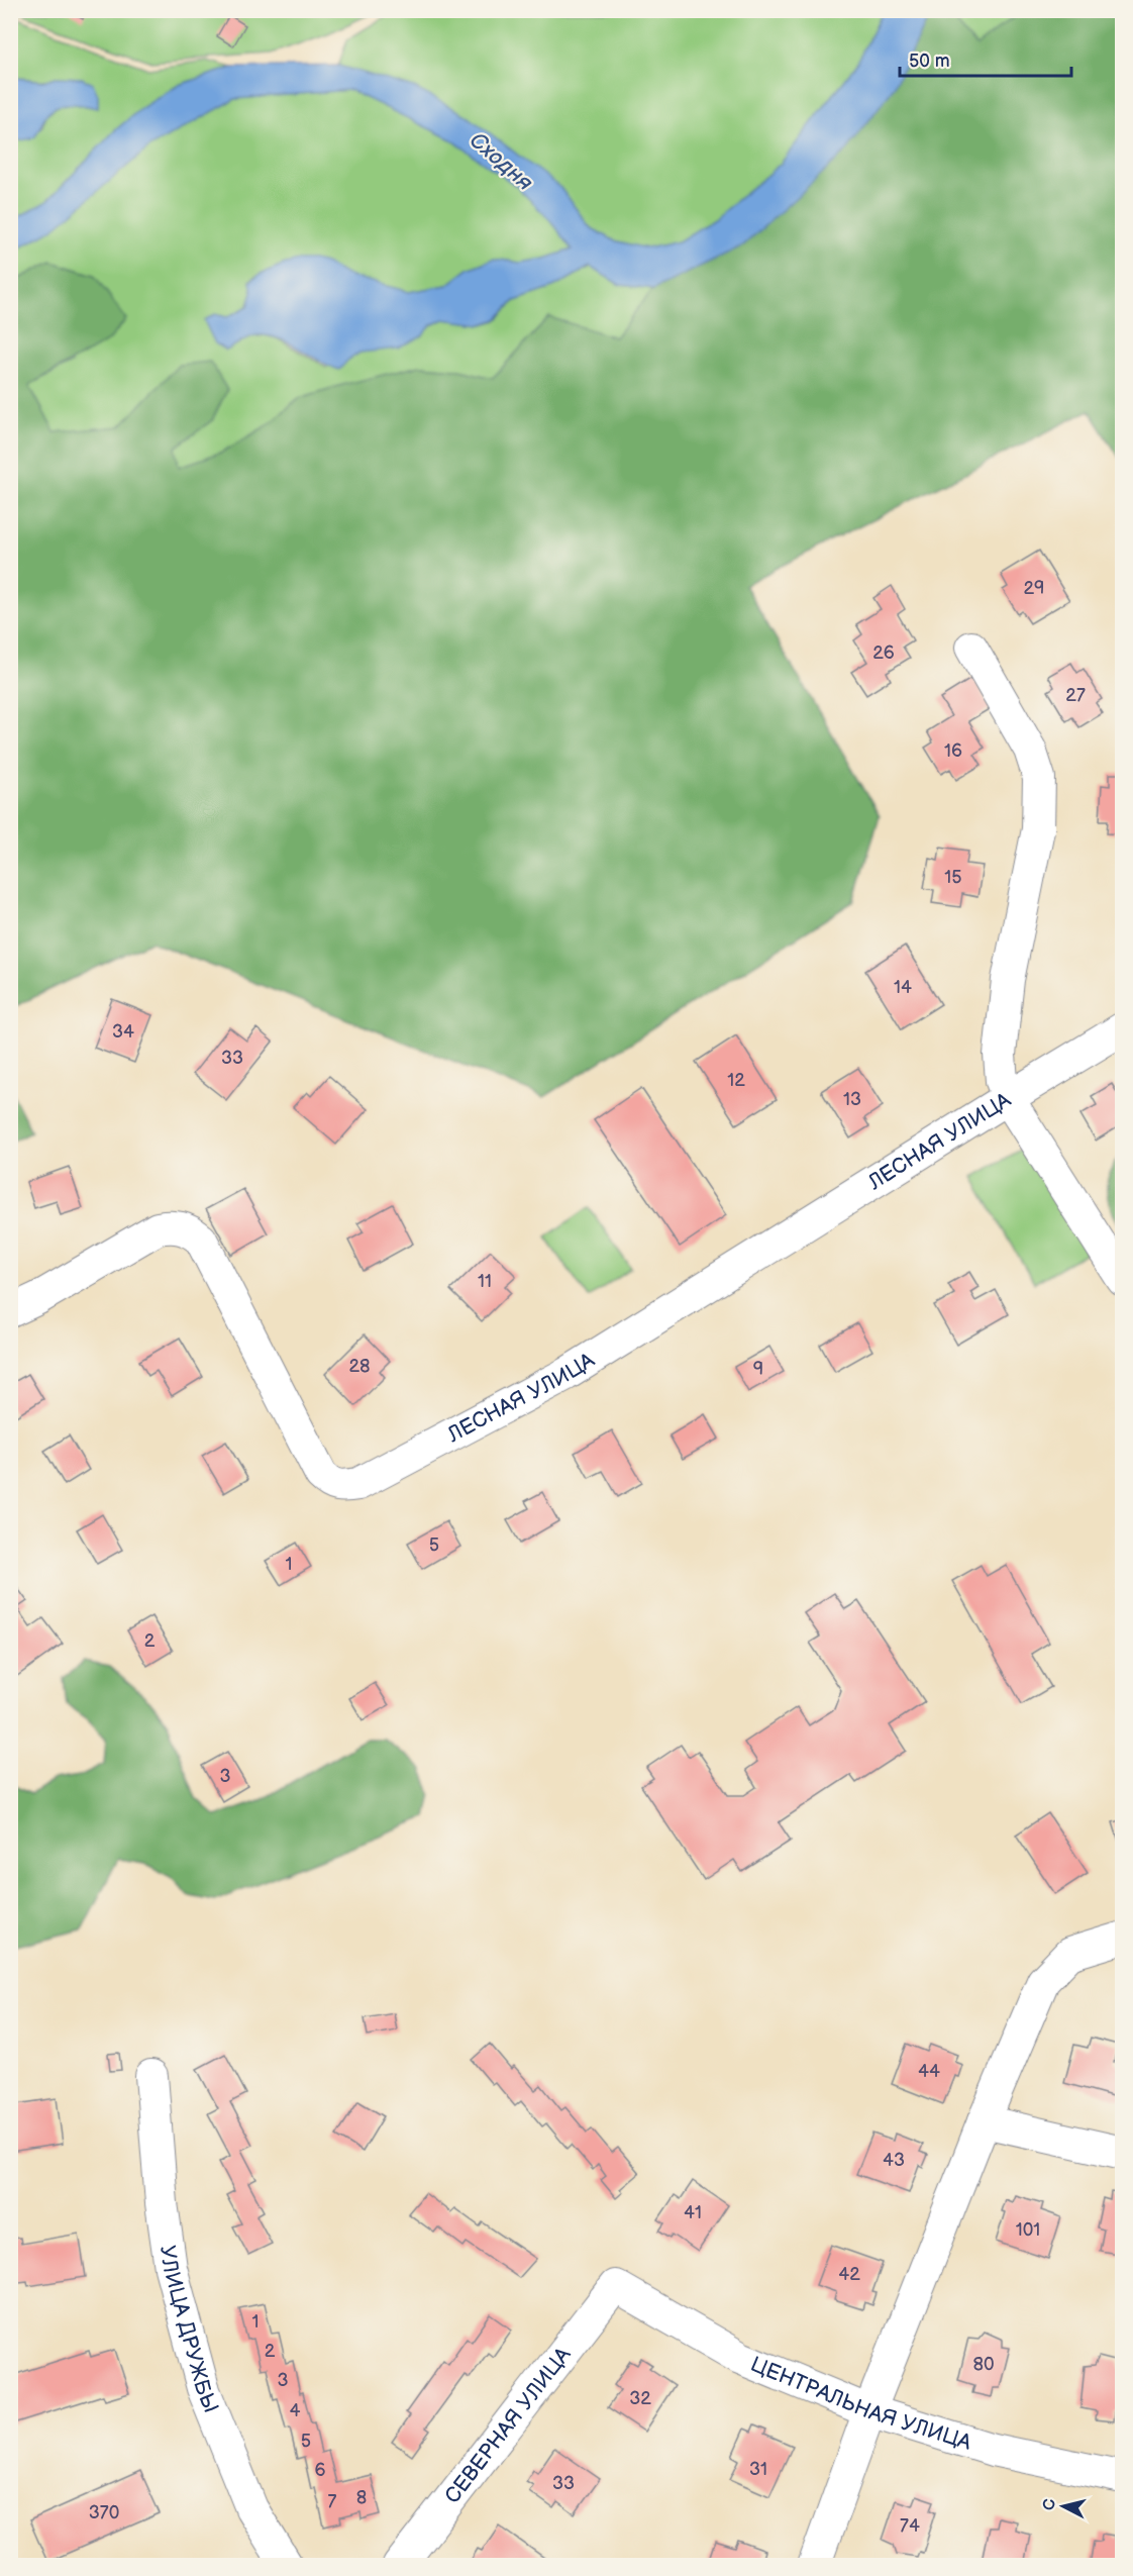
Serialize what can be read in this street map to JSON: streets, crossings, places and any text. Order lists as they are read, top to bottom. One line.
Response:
{"streets":{"street":["ЛЕСНАЯ УЛИЦА","УЛИЦА ДРУЖБЫ","ЦЕНТРАЛЬНАЯ УЛИЦА","СЕВЕРНАЯ УЛИЦА"]},"crossings":[["ЦЕНТРАЛЬНАЯ УЛИЦА","СЕВЕРНАЯ УЛИЦА"]],"water":["Сходня"],"house_numbers":["29","26","27","16","15","14","34","33","12","13","11","28","9","5","1","2","3","44","43","41","101","42","1","2","80","3","32","4","5","31","6","33","8","7","370","74"],"scale_bar":"50 m","north":"left"}
